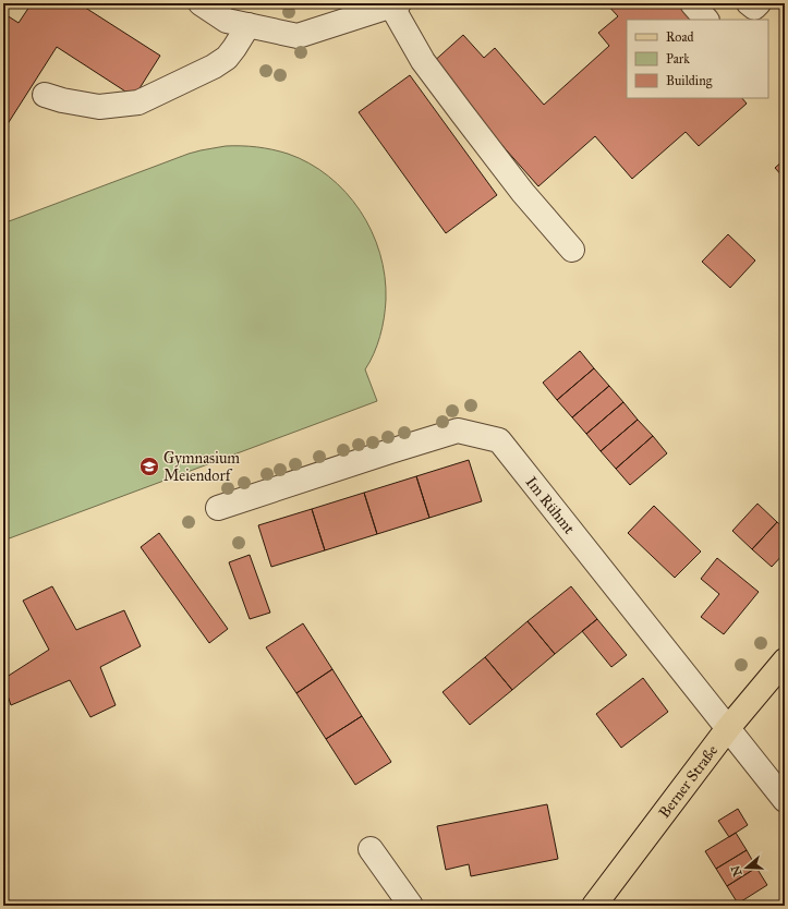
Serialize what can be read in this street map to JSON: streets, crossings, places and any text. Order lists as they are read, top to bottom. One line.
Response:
{"streets":{"main road":["Berner Straße"],"street":["Im Rühmt"]},"crossings":[["Im Rühmt","Berner Straße"]],"places":{"school or university":["Gymnasium Meiendorf"]},"legend":["Road","Park","Building"],"north":"left"}
